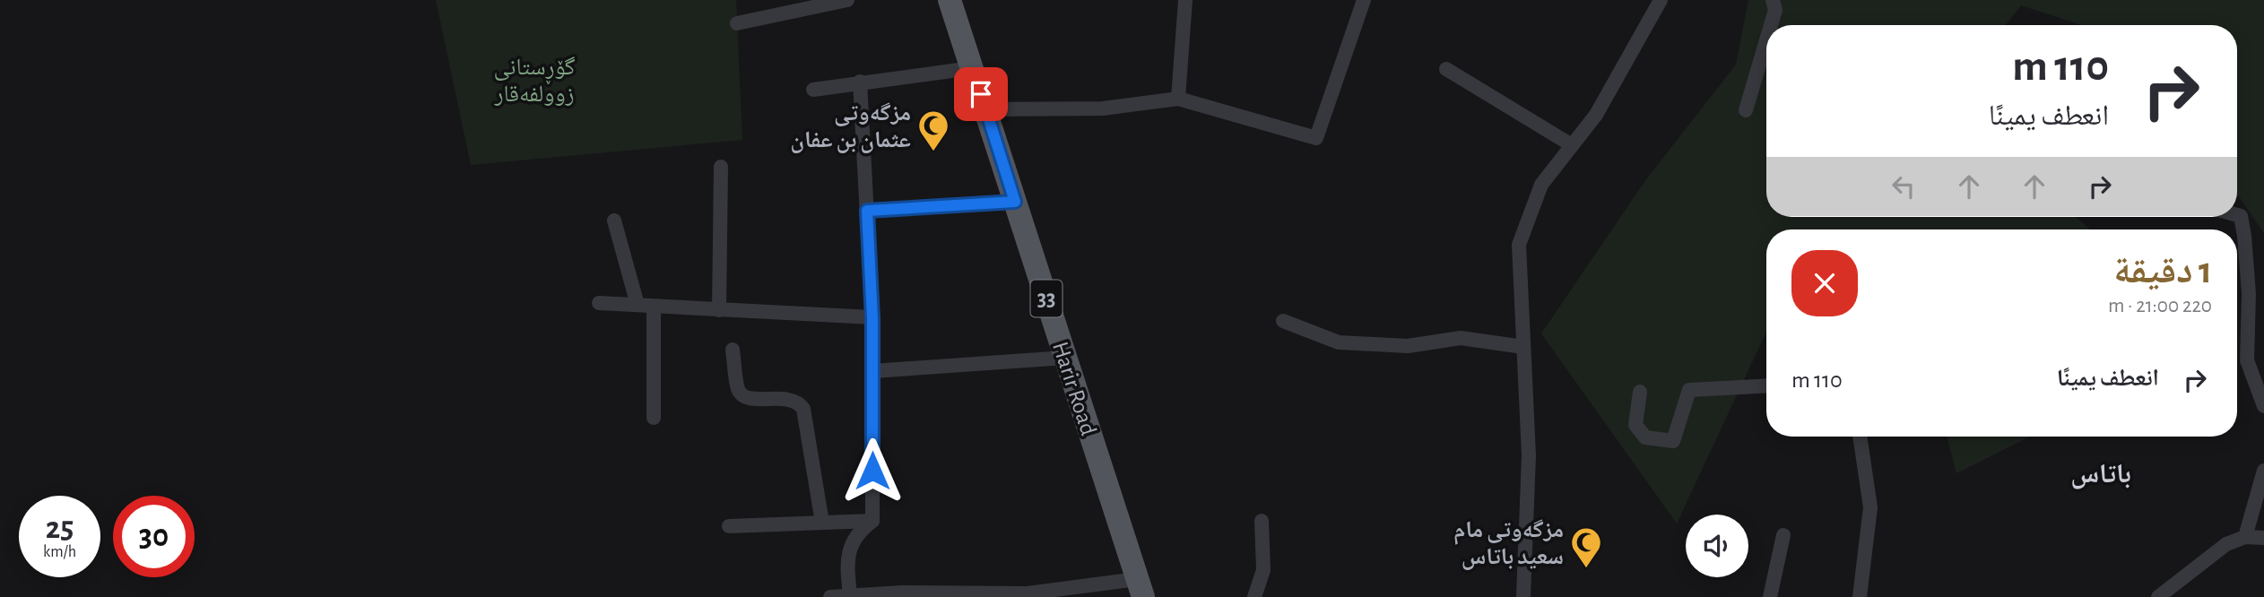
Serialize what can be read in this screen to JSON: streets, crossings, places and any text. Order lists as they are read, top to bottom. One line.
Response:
{"streets":{"main road":["33","Harir Road"]},"districts":["باتاس"],"parks":["گۆڕستانی زوولفەقار"],"places":{"mosque":["مزگەوتی عثمان بن عفان","مزگەوتی مام سعید باتاس"]},"page":{"turn":["110 m","انعطف يمينًا"],"heading":["1 دقيقة","220 m · 21:00"],"list":[{"name":"انعطف يمينًا","value":"110 m"}],"speed":"25 km/h","limit":"30"}}
